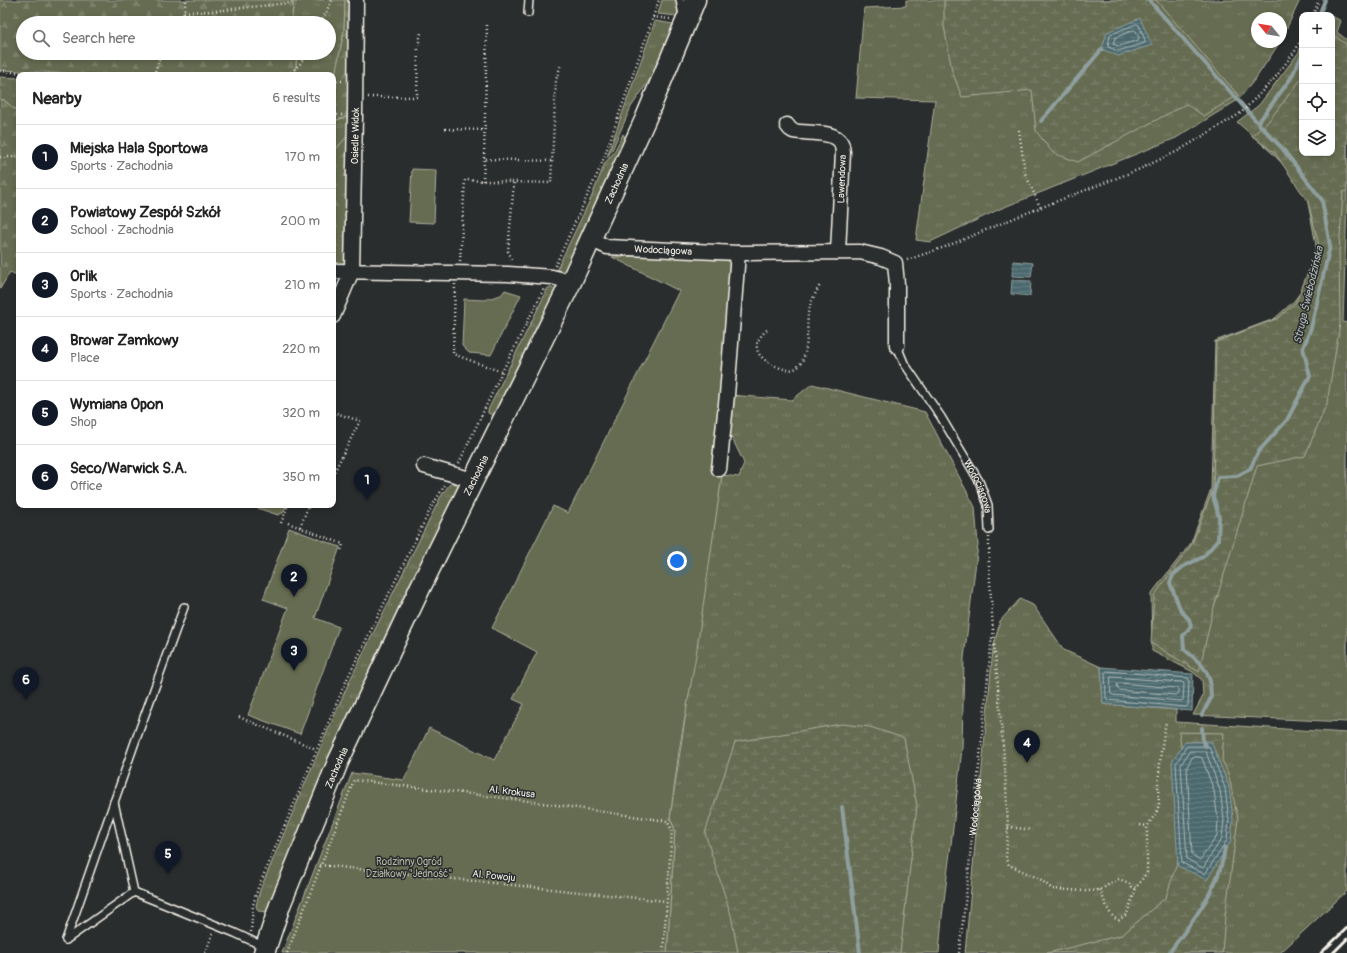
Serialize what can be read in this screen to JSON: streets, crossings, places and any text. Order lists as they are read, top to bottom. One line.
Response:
{"streets":{"street":["Osiedle Widok","Lawendowa","Zachodnia","Wodociągowa"],"path":["Al. Krokusa","Al. Powoju"]},"crossings":[["Lawendowa","Wodociągowa"],["Zachodnia","Wodociągowa"],["Al. Krokusa","Al. Powoju"]],"water":["Struga Świebodzińska"],"parks":["Rodzinny Ogród Działkowy \"Jedność\""],"north":"top left","page":{"map_buttons":["+","−"],"search":"Search here","heading":["Nearby","6 results"],"list":[{"mark":"1","name":"Miejska Hala Sportowa","note":"Sports · Zachodnia","value":"170 m"},{"mark":"2","name":"Powiatowy Zespół Szkół","note":"School · Zachodnia","value":"200 m"},{"mark":"3","name":"Orlik","note":"Sports · Zachodnia","value":"210 m"},{"mark":"4","name":"Browar Zamkowy","note":"Place","value":"220 m"},{"mark":"5","name":"Wymiana Opon","note":"Shop","value":"320 m"},{"mark":"6","name":"Seco/Warwick S.A.","note":"Office","value":"350 m"}],"pins":["1","2","3","6","4","5"]}}
